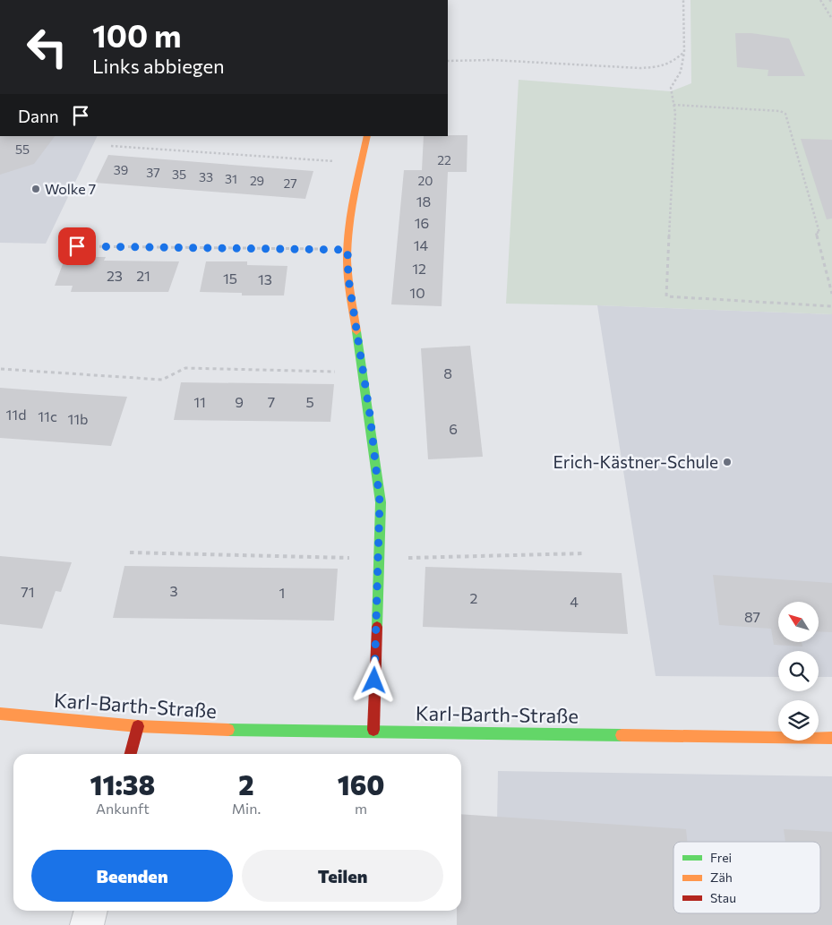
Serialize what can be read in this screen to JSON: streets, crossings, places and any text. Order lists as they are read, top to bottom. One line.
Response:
{"streets":{"street":["Karl-Barth-Straße"]},"places":["Wolke 7","Erich-Kästner-Schule"],"house_numbers":["55","22","39","37","35","33","31","29","20","27","18","16","14","12","23","21","15","13","10","8","11","9","7","5","11d","11c","11b","6","3","71","1","2","4","87"],"legend":["Frei","Zäh","Stau"],"north":"top left","page":{"turn":["100 m","Links abbiegen"],"then":"Dann","eta":["11:38","Ankunft","2","Min.","160","m"],"buttons":["Beenden","Teilen"]}}
